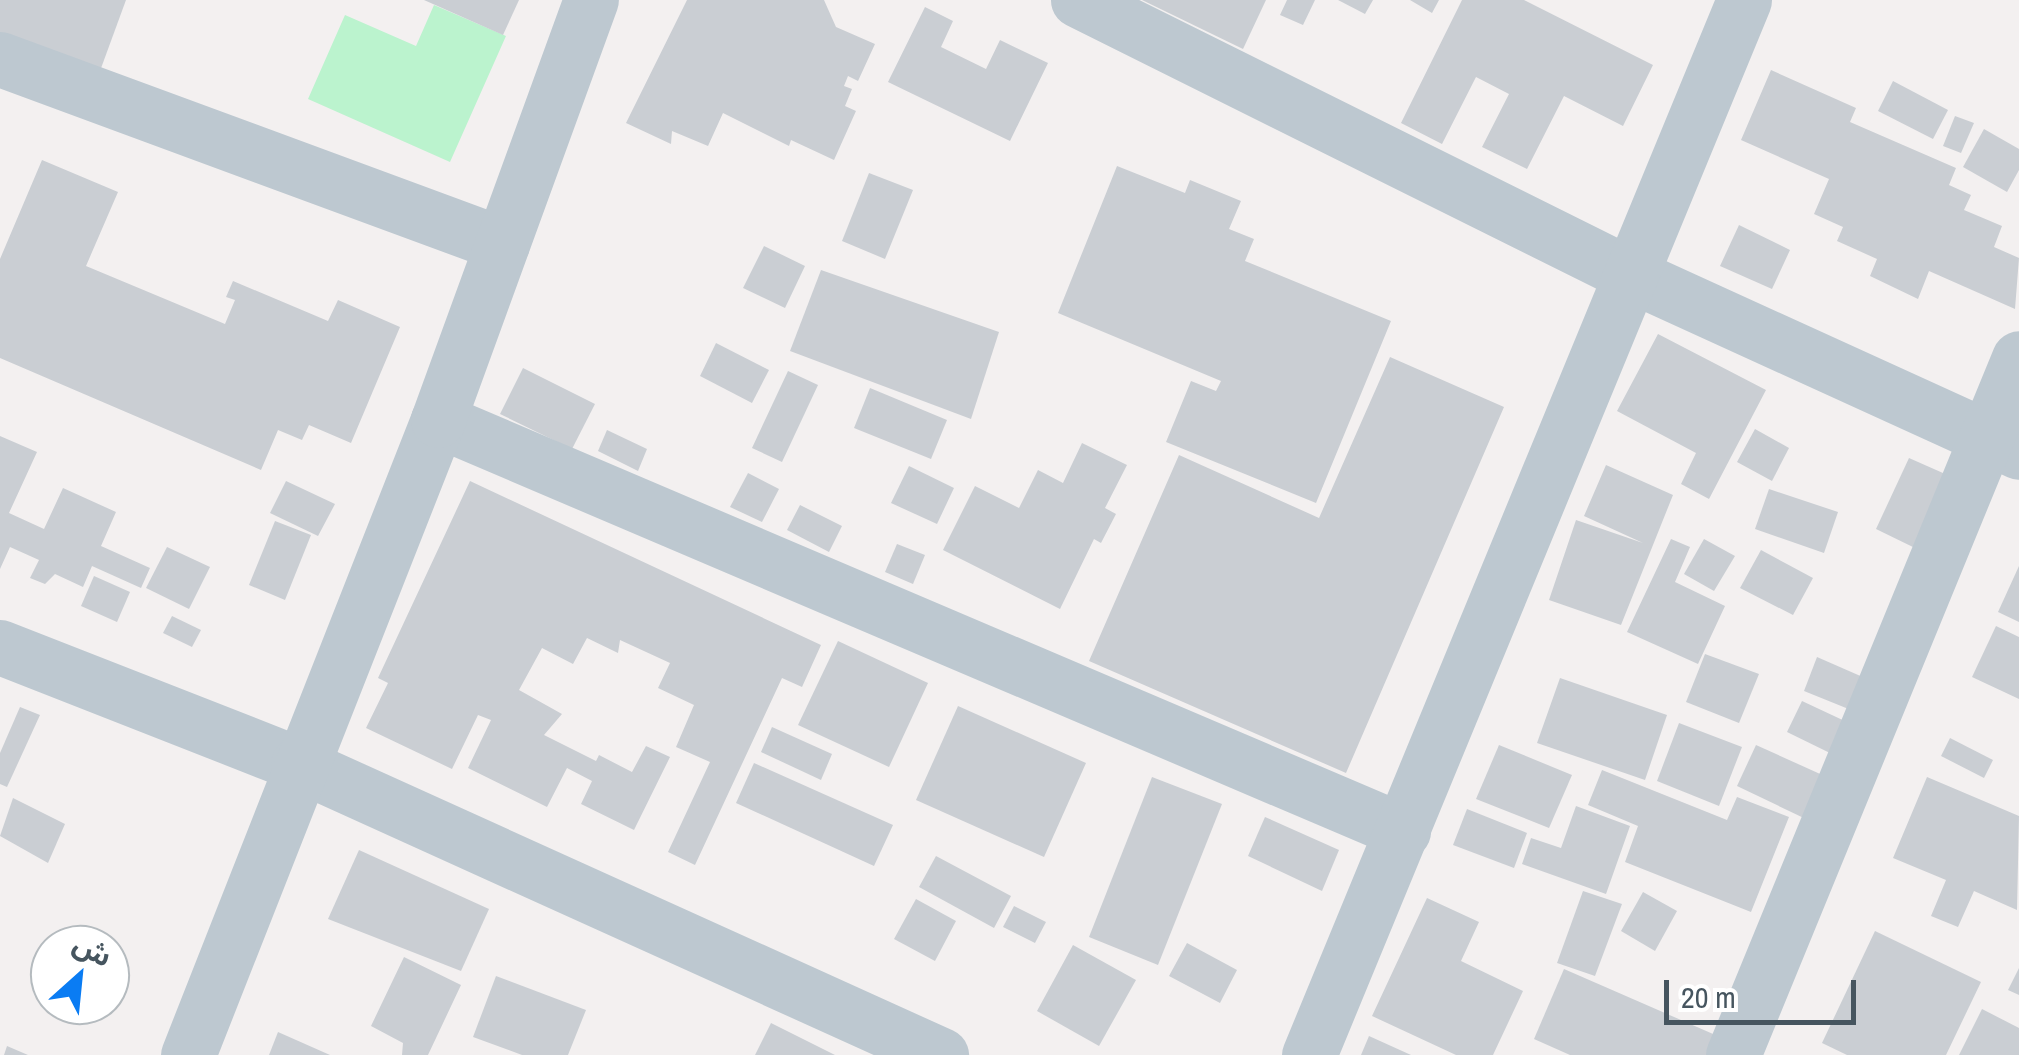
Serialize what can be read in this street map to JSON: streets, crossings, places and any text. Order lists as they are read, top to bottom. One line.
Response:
{"scale_bar":"20 m","north":"top right"}
